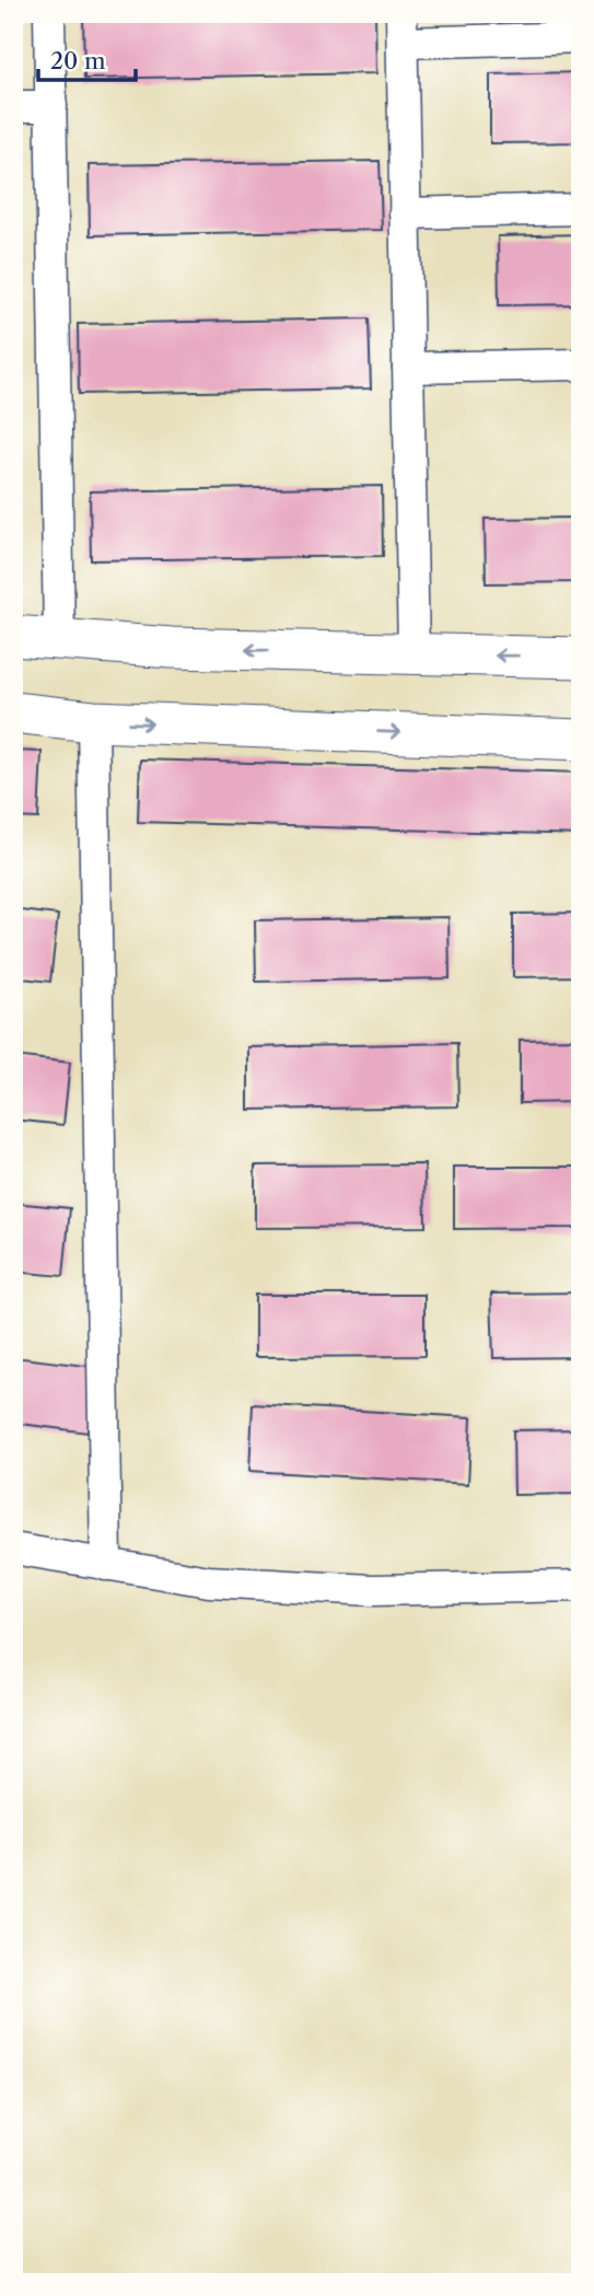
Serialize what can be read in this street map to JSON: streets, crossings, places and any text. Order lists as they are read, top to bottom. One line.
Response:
{"scale_bar":"20 m"}
